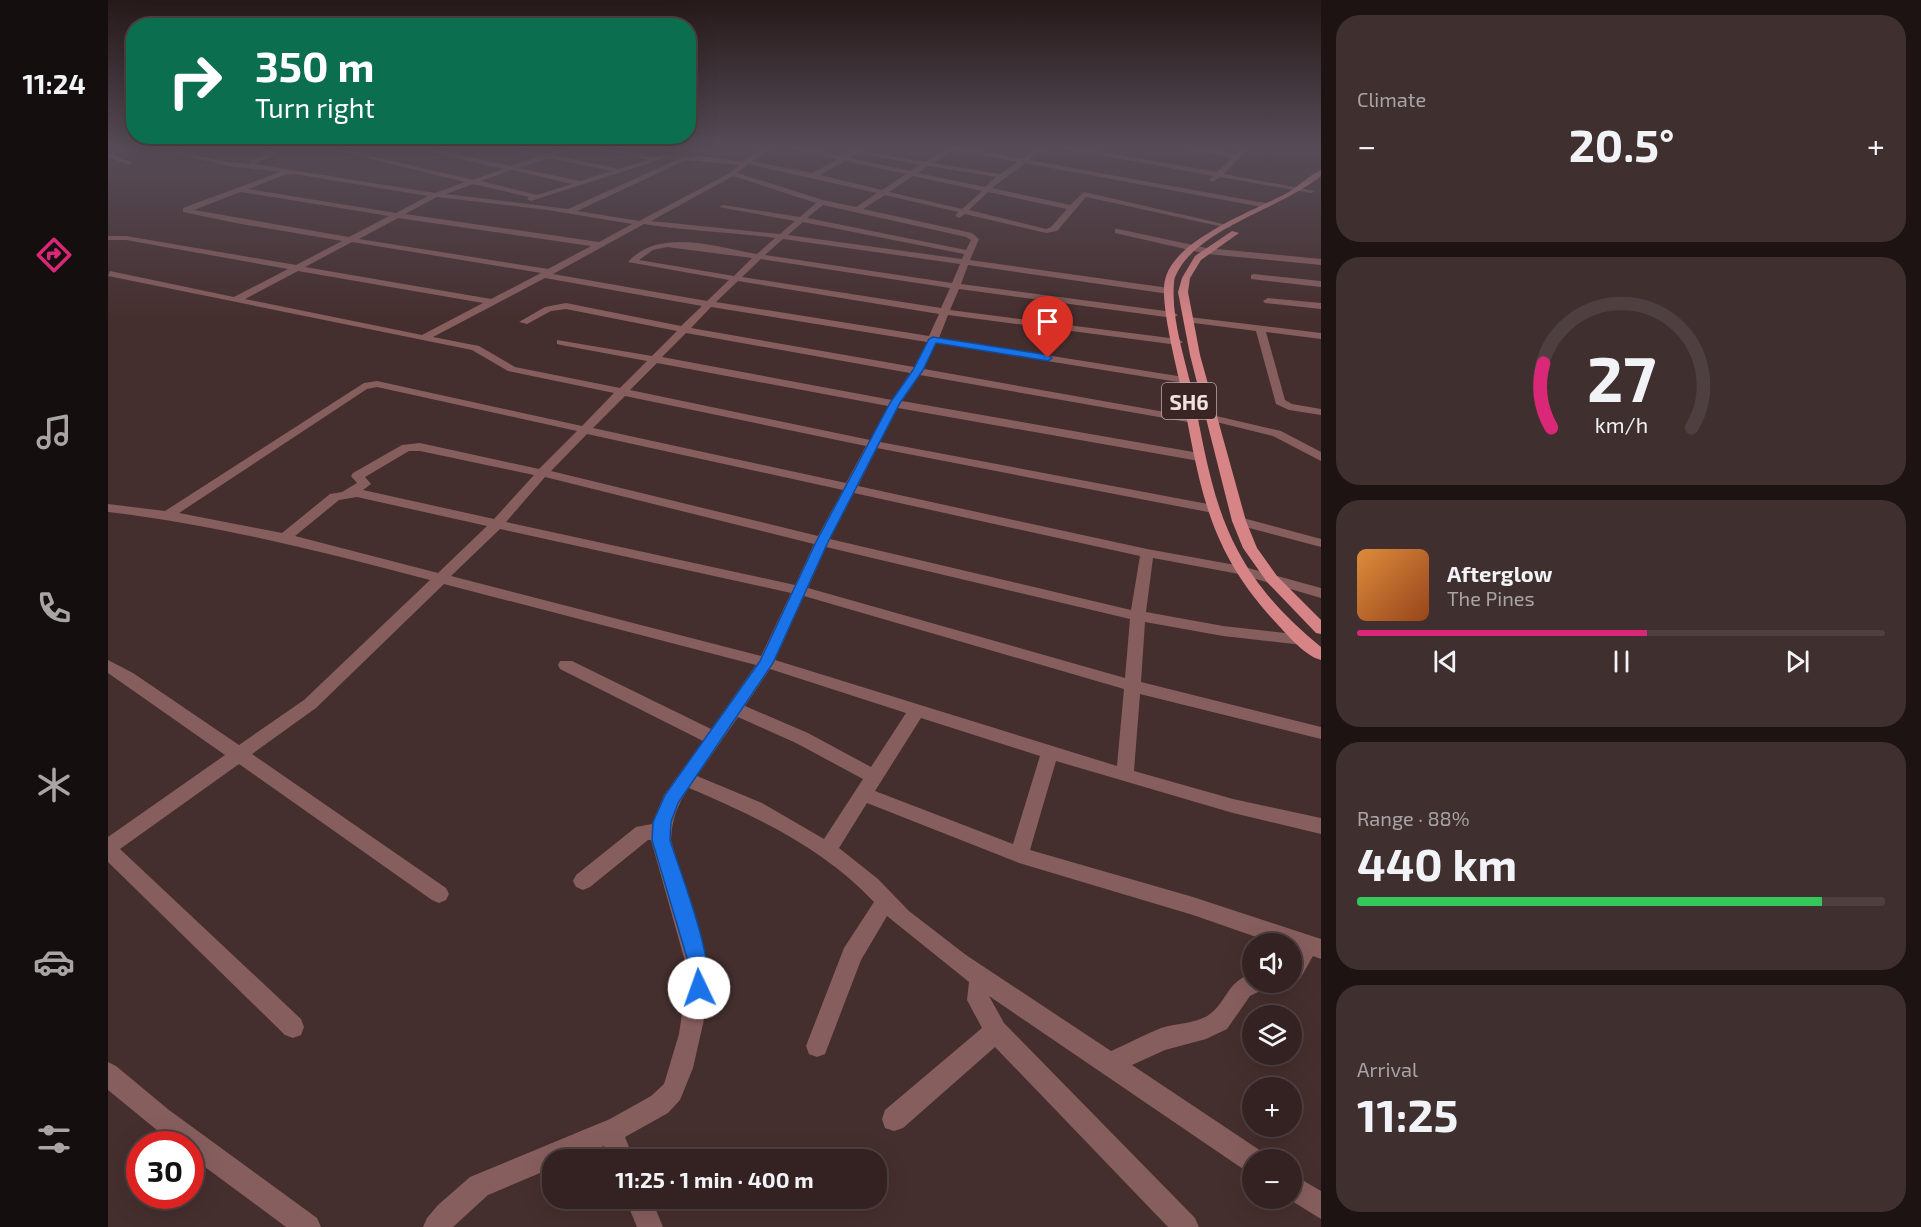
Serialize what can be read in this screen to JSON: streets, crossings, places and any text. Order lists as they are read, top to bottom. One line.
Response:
{"streets":{"main road":["SH6"]},"page":{"tabs":"11:24","tile":["Climate",["Range · 88%","440 km"],["Arrival","11:25"]],"turn":["350 m","Turn right"],"heat":["−","20.5°","+"],"song":["Afterglow","The Pines"],"map_buttons":["+","−"],"limit":"30","trip":"11:25 · 1 min · 400 m","gauge":["27","km/h"]}}
